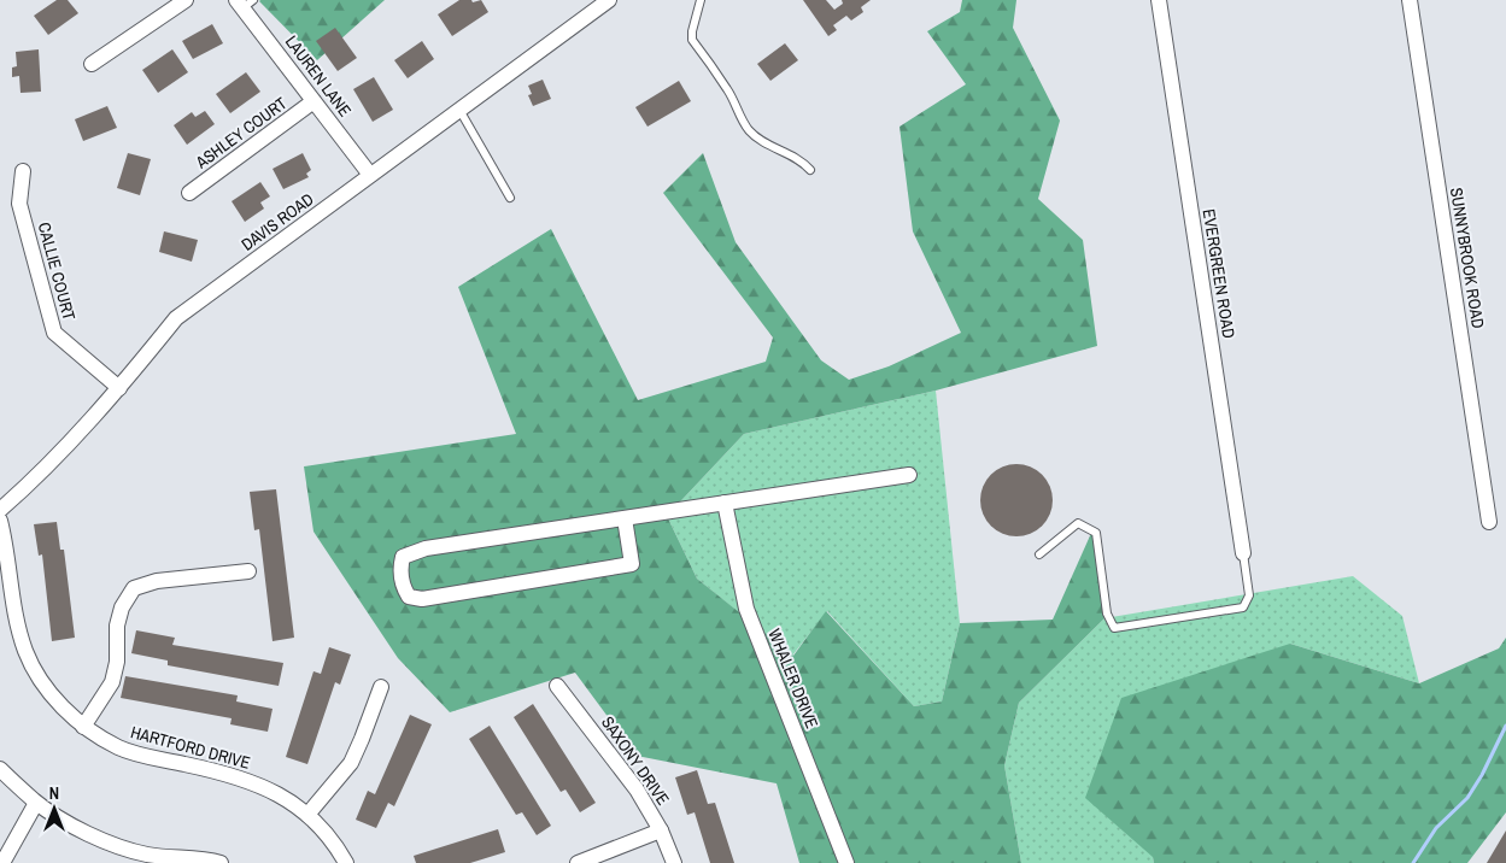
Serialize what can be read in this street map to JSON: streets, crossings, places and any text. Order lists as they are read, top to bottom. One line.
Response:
{"streets":{"street":["LAUREN LANE","ASHLEY COURT","DAVIS ROAD","SUNNYBROOK ROAD","CALLIE COURT","EVERGREEN ROAD","WHALER DRIVE","HARTFORD DRIVE","SAXONY DRIVE"]},"crossings":[["LAUREN LANE","ASHLEY COURT"],["LAUREN LANE","DAVIS ROAD"],["DAVIS ROAD","CALLIE COURT"]],"north":"top"}
